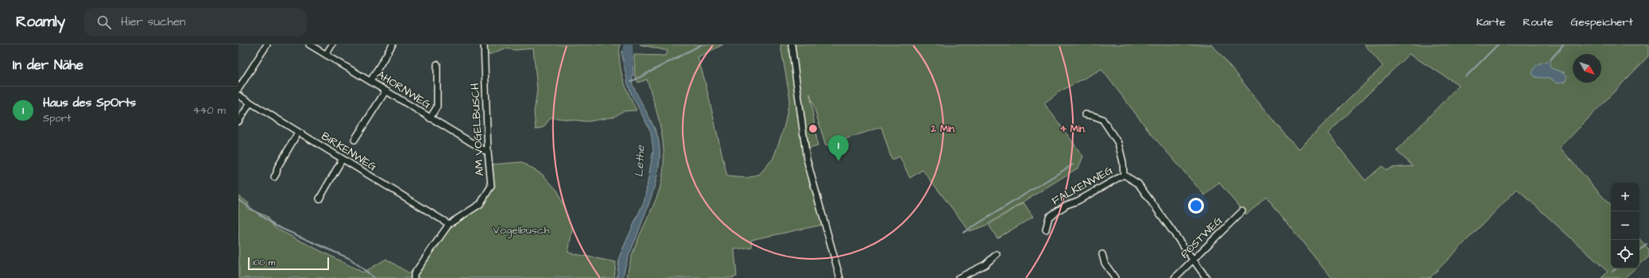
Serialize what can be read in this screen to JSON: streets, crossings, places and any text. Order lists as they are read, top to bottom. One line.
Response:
{"streets":{"street":["AHORNWEG","AM VOGELBUSCH","BIRKENWEG","FALKENWEG","POSTWEG"]},"crossings":[["AHORNWEG","AM VOGELBUSCH"],["AM VOGELBUSCH","BIRKENWEG"],["FALKENWEG","POSTWEG"]],"water":["Lethe"],"parks":["Vogelbusch"],"scale_bar":"100 m","north":"bottom right","page":{"header":"Roamly","search":"Hier suchen","nav":["Karte","Route","Gespeichert"],"heading":"In der Nähe","list":[{"mark":"1","name":"Haus des SpOrts","note":"Sport","value":"440 m"}],"pins":"1","map_buttons":["+","−"],"scale":"100 m"},"rings":["2 Min.","4 Min."]}
